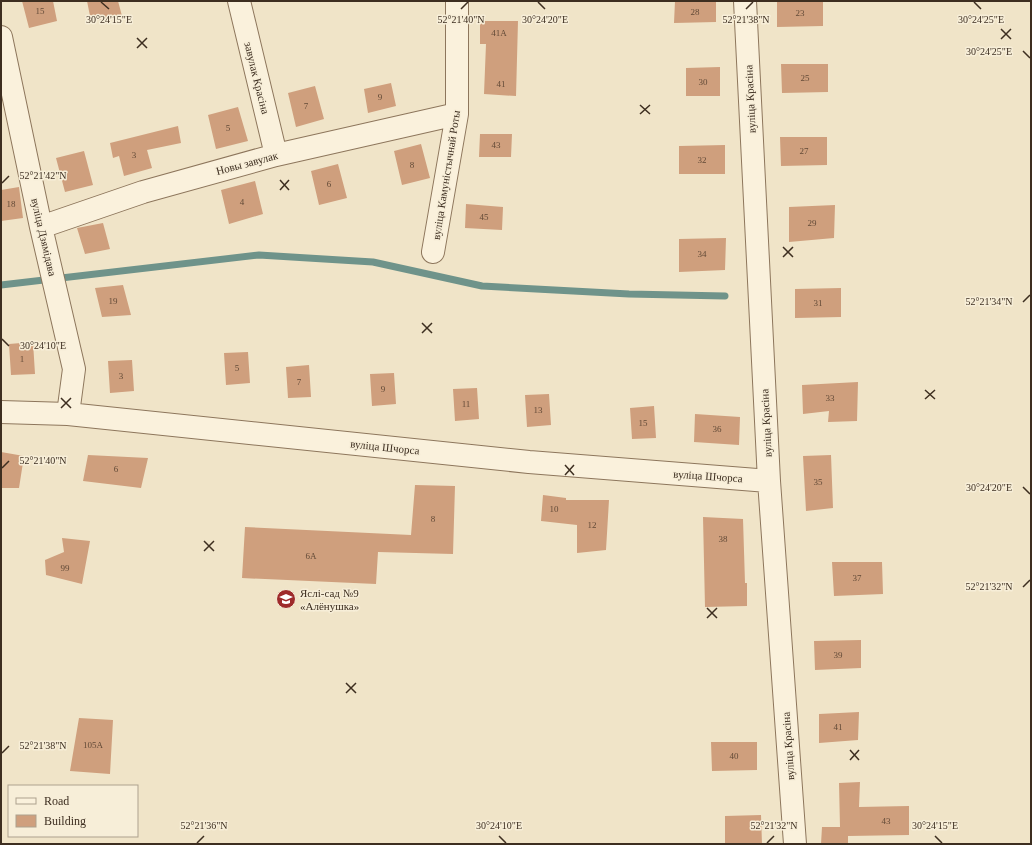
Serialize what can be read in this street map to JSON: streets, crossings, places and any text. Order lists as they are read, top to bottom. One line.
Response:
{"streets":{"street":["завулак Красіна","вуліца Красіна","Новы завулак","вуліца Камуністычнай Роты","вуліца Дзямідава","вуліца Шчорса"]},"crossings":[["завулак Красіна","Новы завулак"],["вуліца Красіна","вуліца Шчорса"],["Новы завулак","вуліца Камуністычнай Роты"],["Новы завулак","вуліца Дзямідава"],["вуліца Дзямідава","вуліца Шчорса"]],"places":{"school or university":["Яслі-сад №9 «Алёнушка»"]},"house_numbers":["15","28","23","41А","25","30","41","9","7","5","43","27","3","32","8","6","4","18","45","29","34","19","31","1","5","3","7","9","33","11","13","15","36","6","35","10","8","12","38","6А","99","37","39","41","105А","40","43"],"legend":["Road","Building"],"coordinates":["30°24'15\"E","52°21'40\"N","30°24'20\"E","52°21'38\"N","30°24'25\"E","52°21'42\"N","52°21'34\"N","30°24'10\"E","52°21'32\"N","52°21'36\"N"]}
